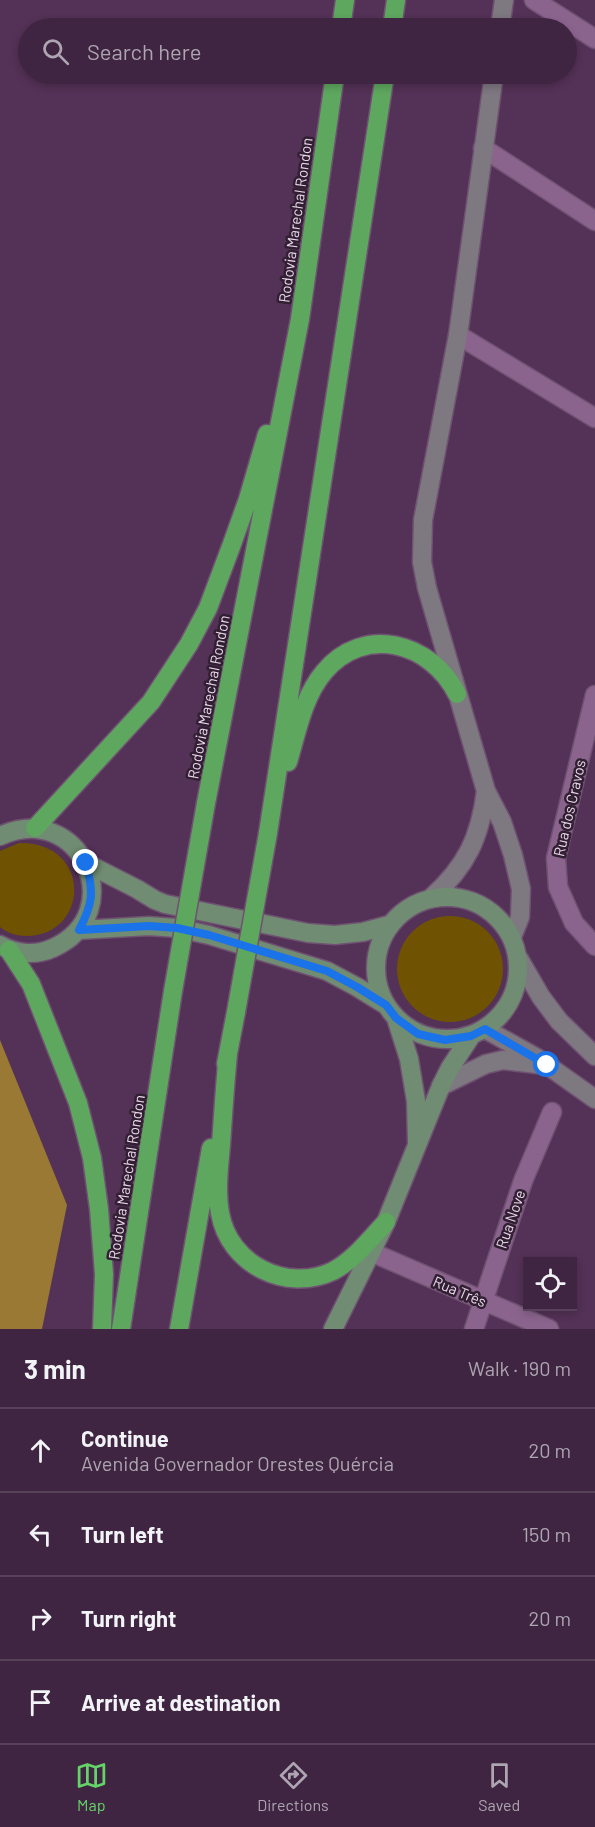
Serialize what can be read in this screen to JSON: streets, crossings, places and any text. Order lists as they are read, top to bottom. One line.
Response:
{"streets":{"highway":["Rodovia Marechal Rondon"],"street":["Rua dos Cravos","Rua Nove","Rua Três"]},"crossings":[["Rua Nove","Rua Três"]],"page":{"search":"Search here","heading":["3 min","Walk · 190 m"],"list":[["Continue","Avenida Governador Orestes Quércia","20 m"],["Turn left","150 m"],["Turn right","20 m"],"Arrive at destination"],"nav":["Map","Directions","Saved"]}}
